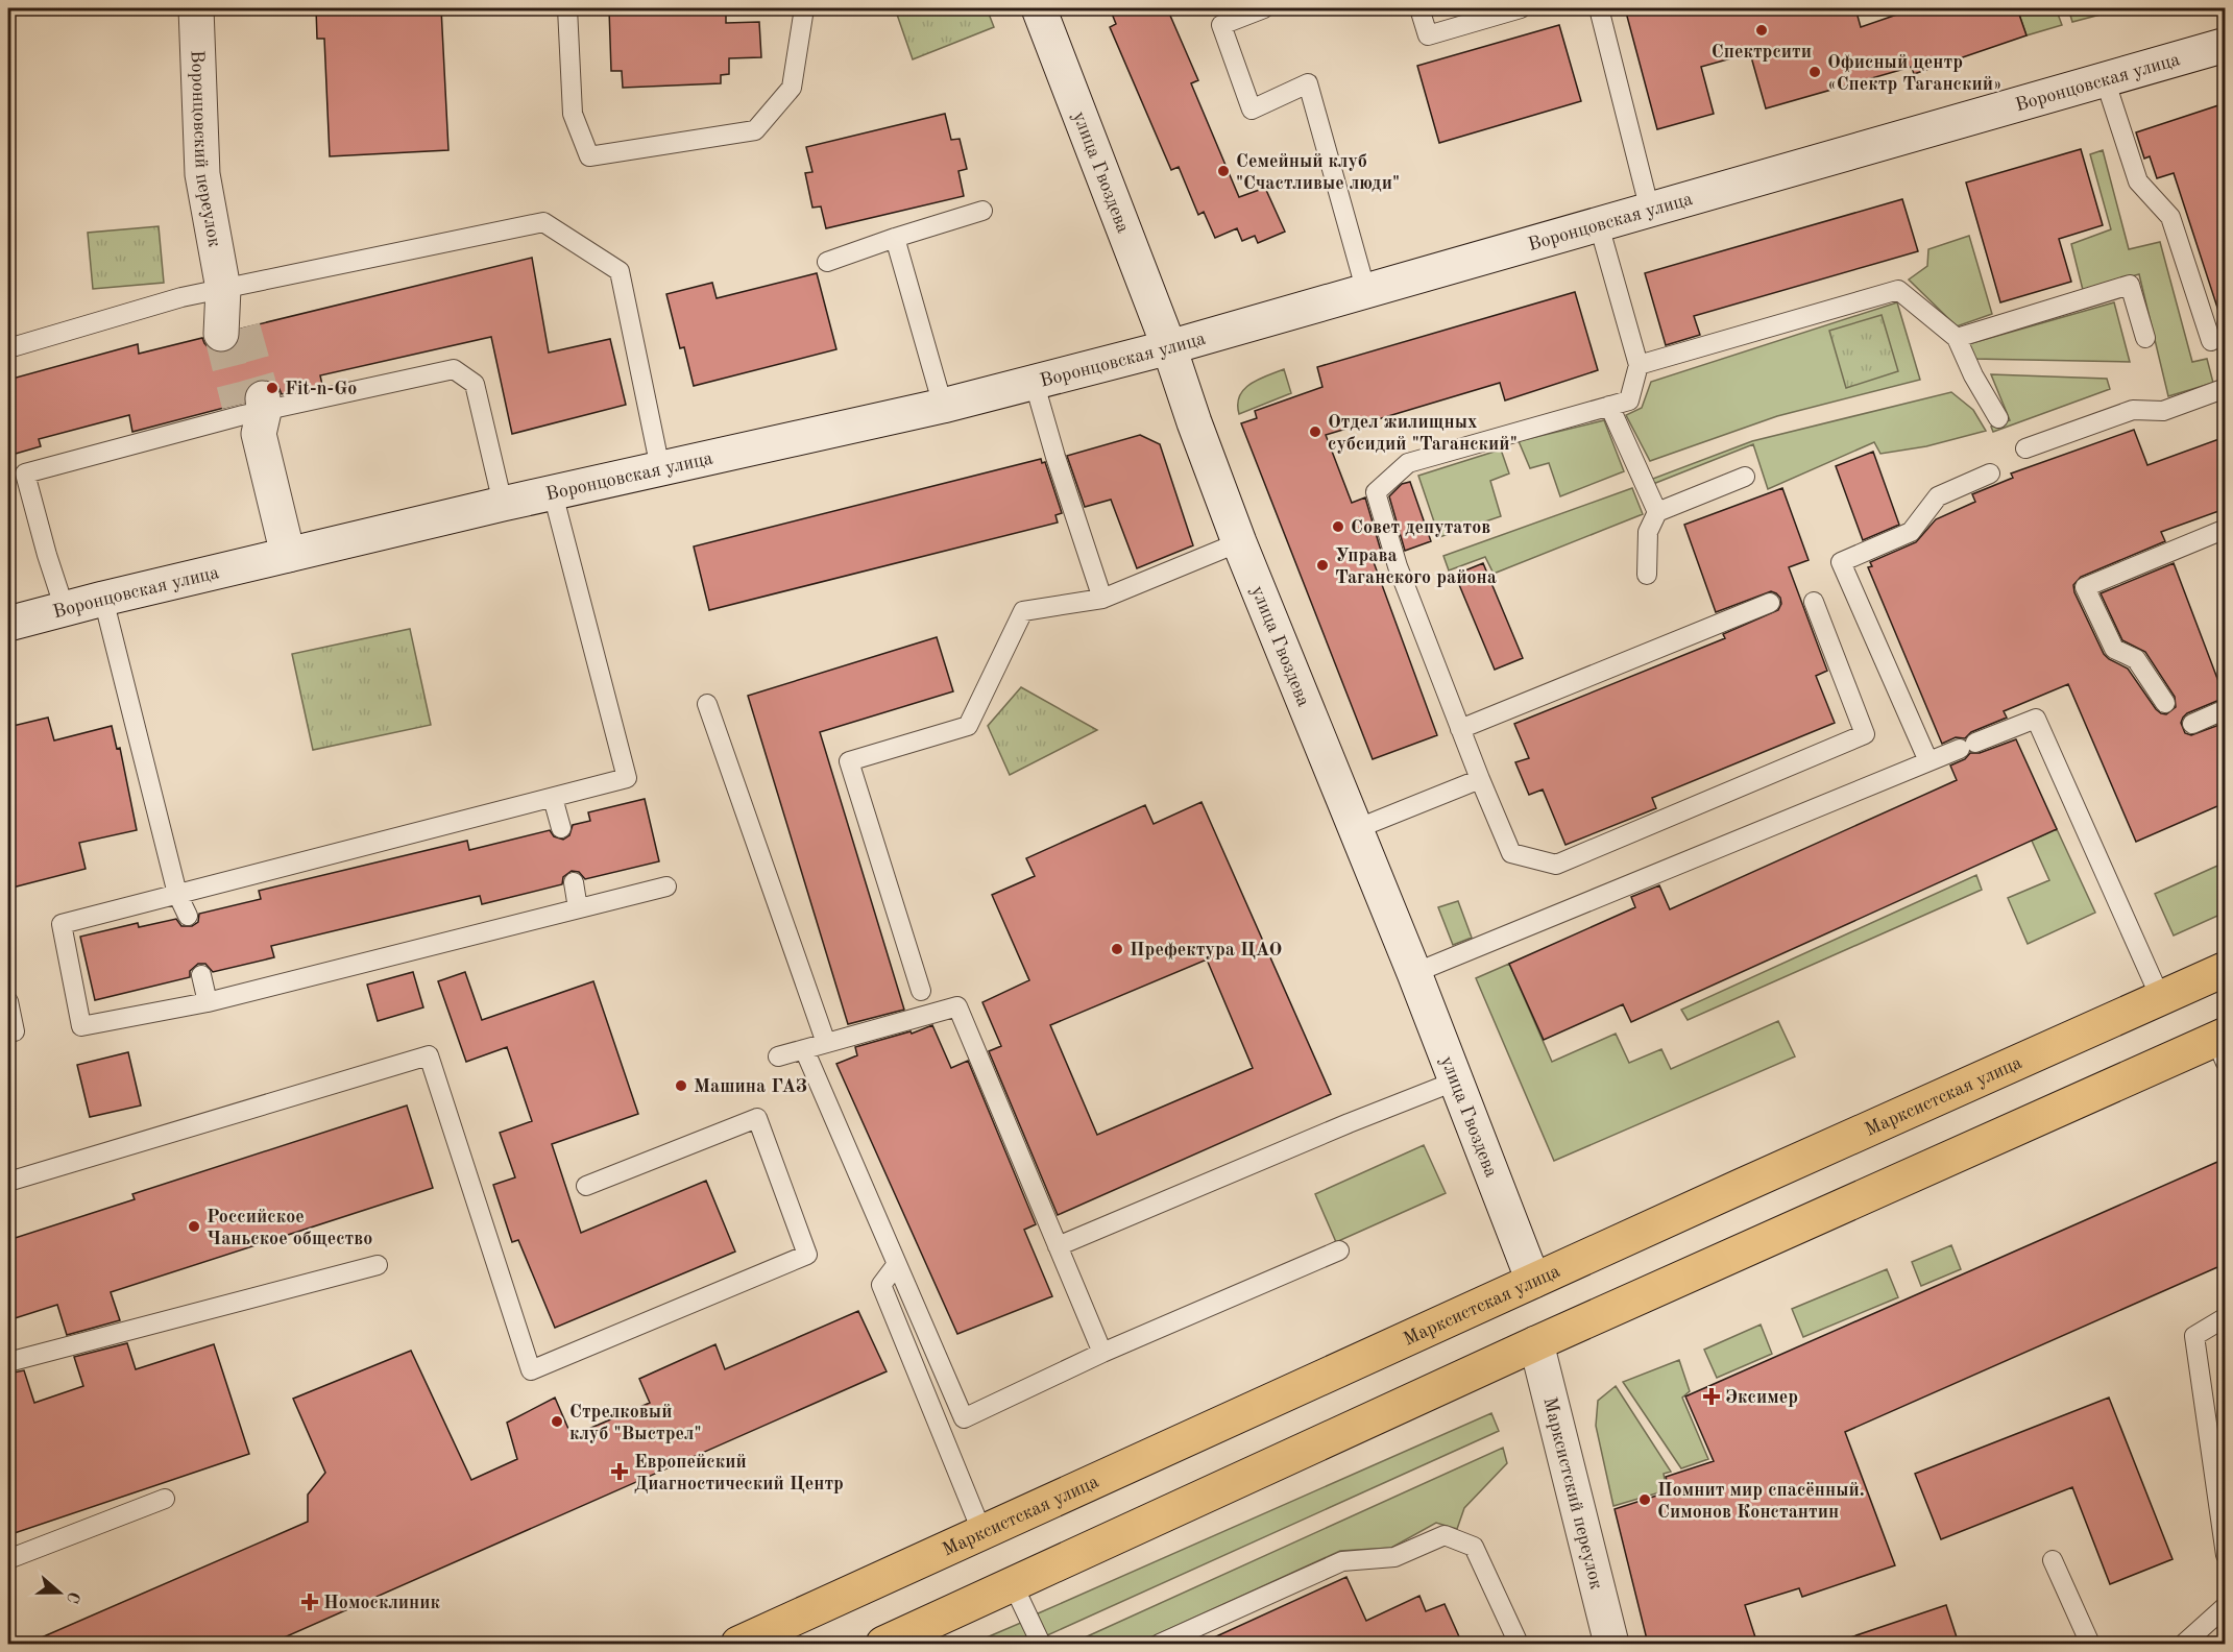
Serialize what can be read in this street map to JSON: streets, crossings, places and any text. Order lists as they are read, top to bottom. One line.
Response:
{"streets":{"main road":["Воронцовская улица","Воронцовский переулок","улица Гвоздева","Марксистская улица","Марксистский переулок"]},"crossings":[["Воронцовская улица","улица Гвоздева"],["улица Гвоздева","Марксистская улица"]],"places":{"other":["Спектрсити","Офисный центр «Спектр Таганский»","Семейный клуб \"Счастливые люди\"","Fit-n-Go","Отдел жилищных субсидий \"Таганский\"","Совет депутатов","Управа Таганского района","Префектура ЦАО","Машина ГАЗ","Российское Чаньское общество","Стрелковый клуб \"Выстрел\"","Помнит мир спасённый. Симонов Константин"],"health":["Эксимер","Европейский Диагностический Центр","Номосклиник"]},"north":"right"}
